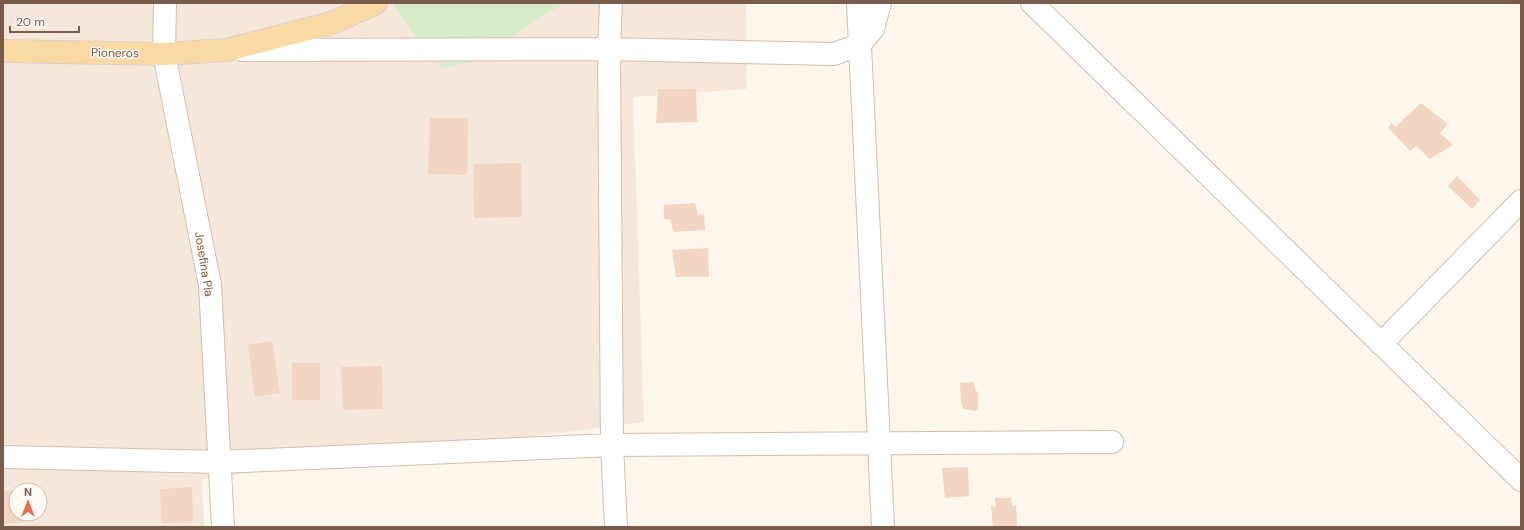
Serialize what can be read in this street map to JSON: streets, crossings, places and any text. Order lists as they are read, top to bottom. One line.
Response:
{"streets":{"main road":["Pioneros"],"street":["Josefina Pla"]},"crossings":[["Pioneros","Josefina Pla"]],"scale_bar":"20 m","north":"top"}
